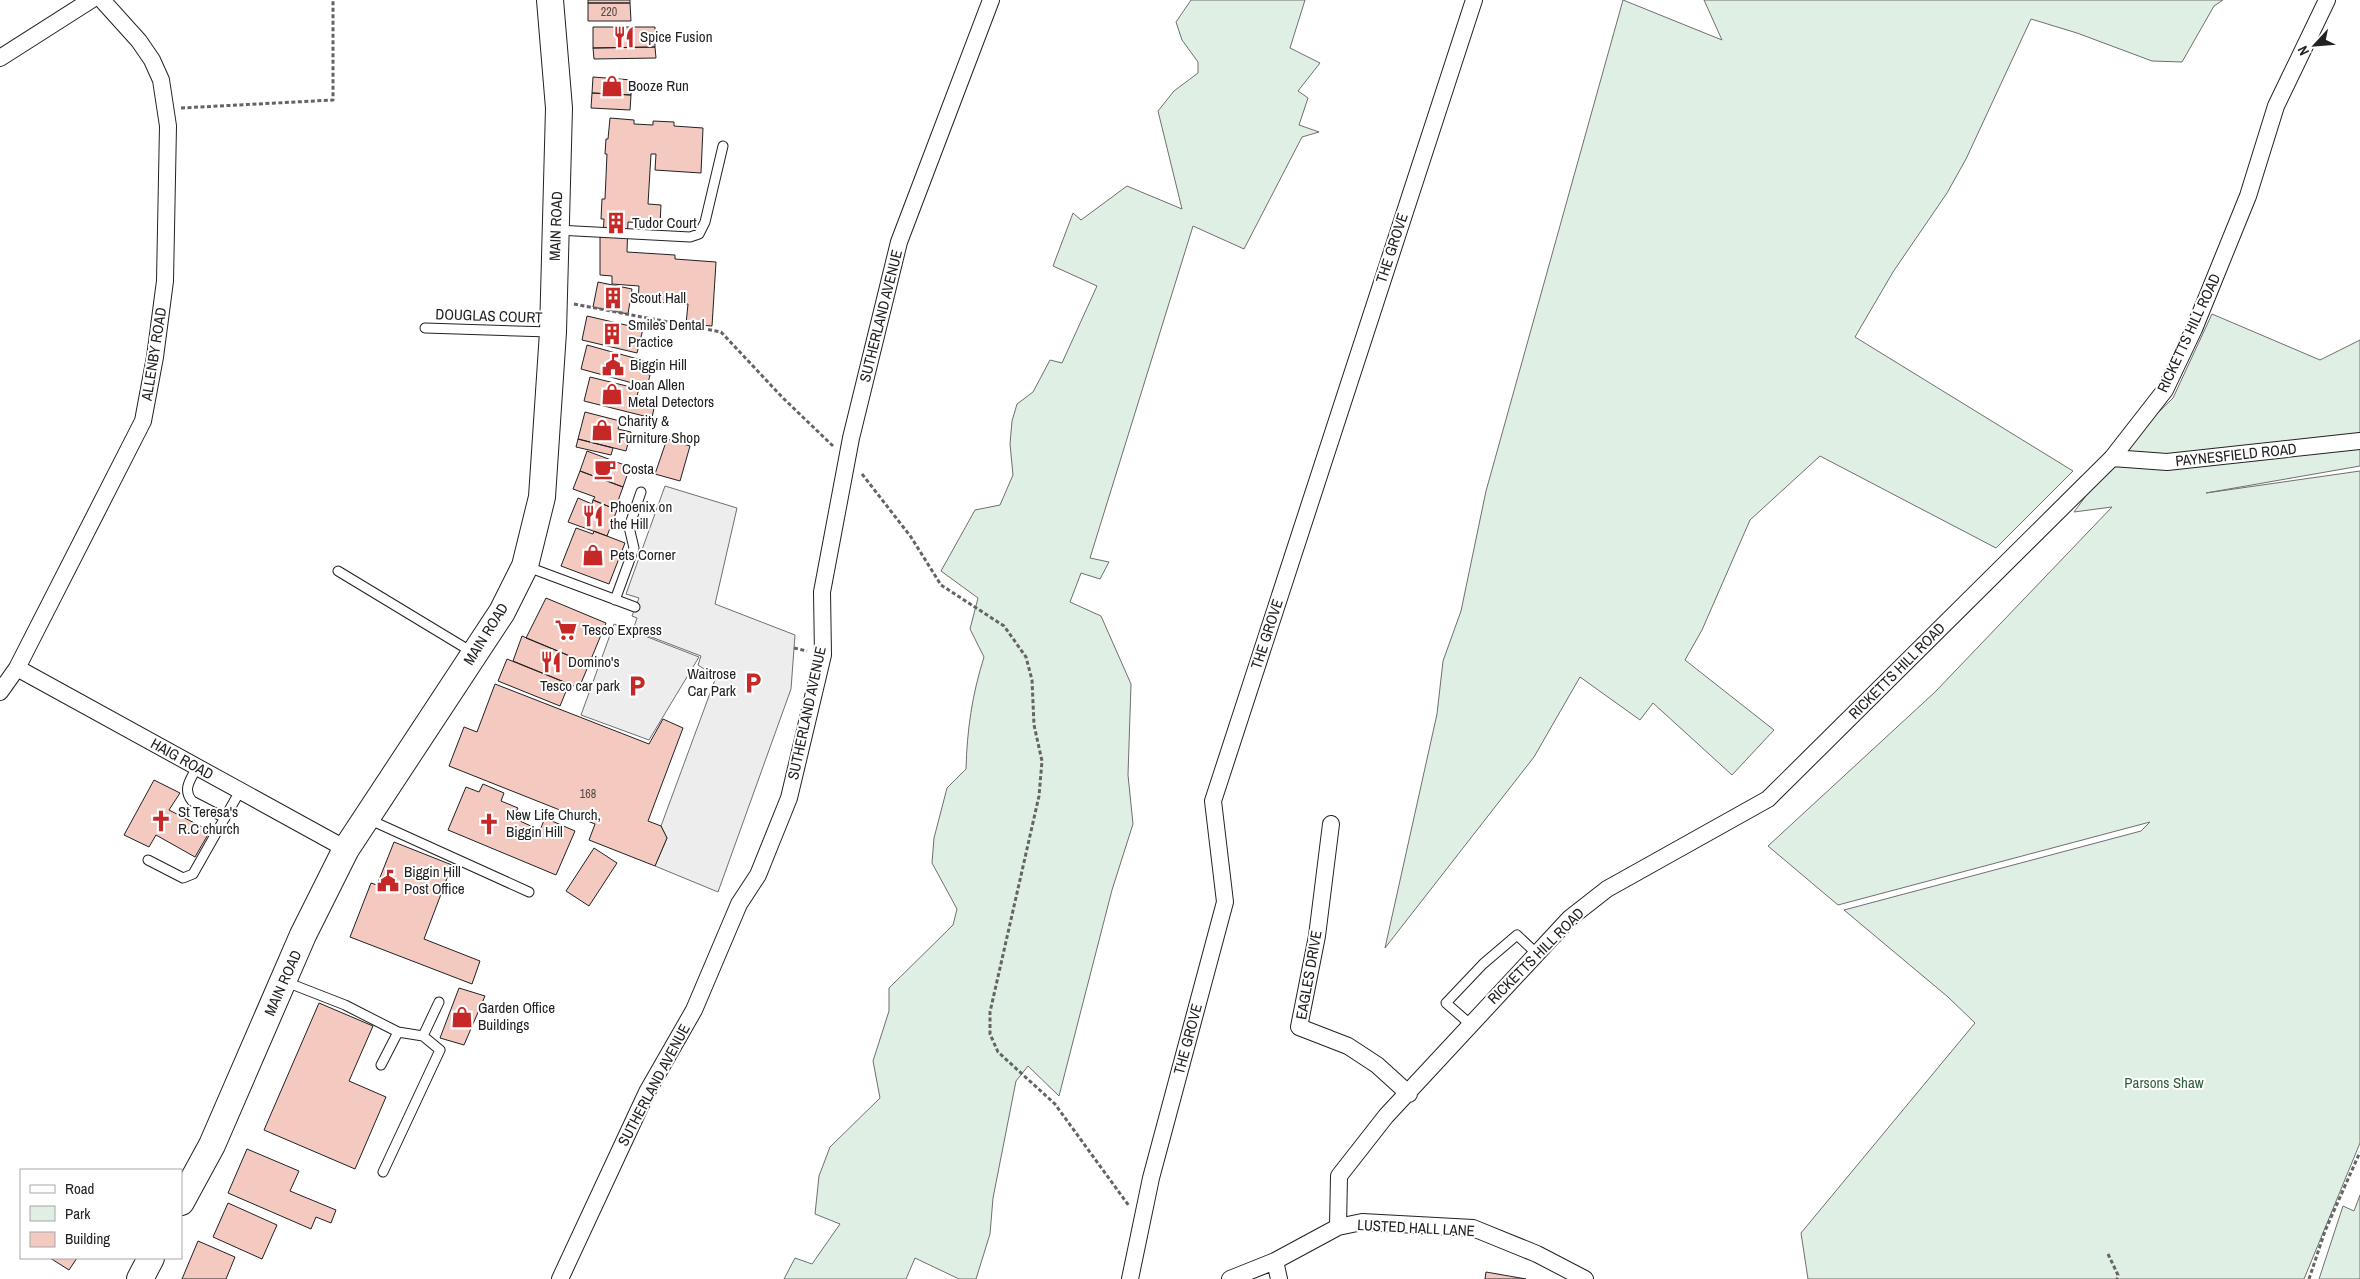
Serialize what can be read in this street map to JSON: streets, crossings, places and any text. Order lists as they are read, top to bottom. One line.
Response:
{"streets":{"main road":["MAIN ROAD"],"street":["THE GROVE","SUTHERLAND AVENUE","RICKETTS HILL ROAD","ALLENBY ROAD","PAYNESFIELD ROAD","HAIG ROAD","EAGLES DRIVE","LUSTED HALL LANE"],"lane":["DOUGLAS COURT"]},"crossings":[["MAIN ROAD","DOUGLAS COURT"],["MAIN ROAD","HAIG ROAD"],["RICKETTS HILL ROAD","PAYNESFIELD ROAD"],["RICKETTS HILL ROAD","EAGLES DRIVE"],["RICKETTS HILL ROAD","LUSTED HALL LANE"],["ALLENBY ROAD","HAIG ROAD"]],"parks":["Parsons Shaw"],"places":{"restaurant":["Spice Fusion","Phoenix on the Hill","Domino's"],"shop":["Booze Run","Joan Allen Metal Detectors","Charity & Furniture Shop","Pets Corner","Garden Office Buildings"],"building":["Tudor Court","Scout Hall","Smiles Dental Practice"],"public building":["Biggin Hill","Biggin Hill Post Office"],"cafe":["Costa"],"supermarket":["Tesco Express"],"parking":["Waitrose Car Park","Tesco car park"],"church":["St Teresa's R.C church","New Life Church, Biggin Hill"]},"house_numbers":["220","168"],"legend":["Road","Park","Building"],"north":"bottom left"}
